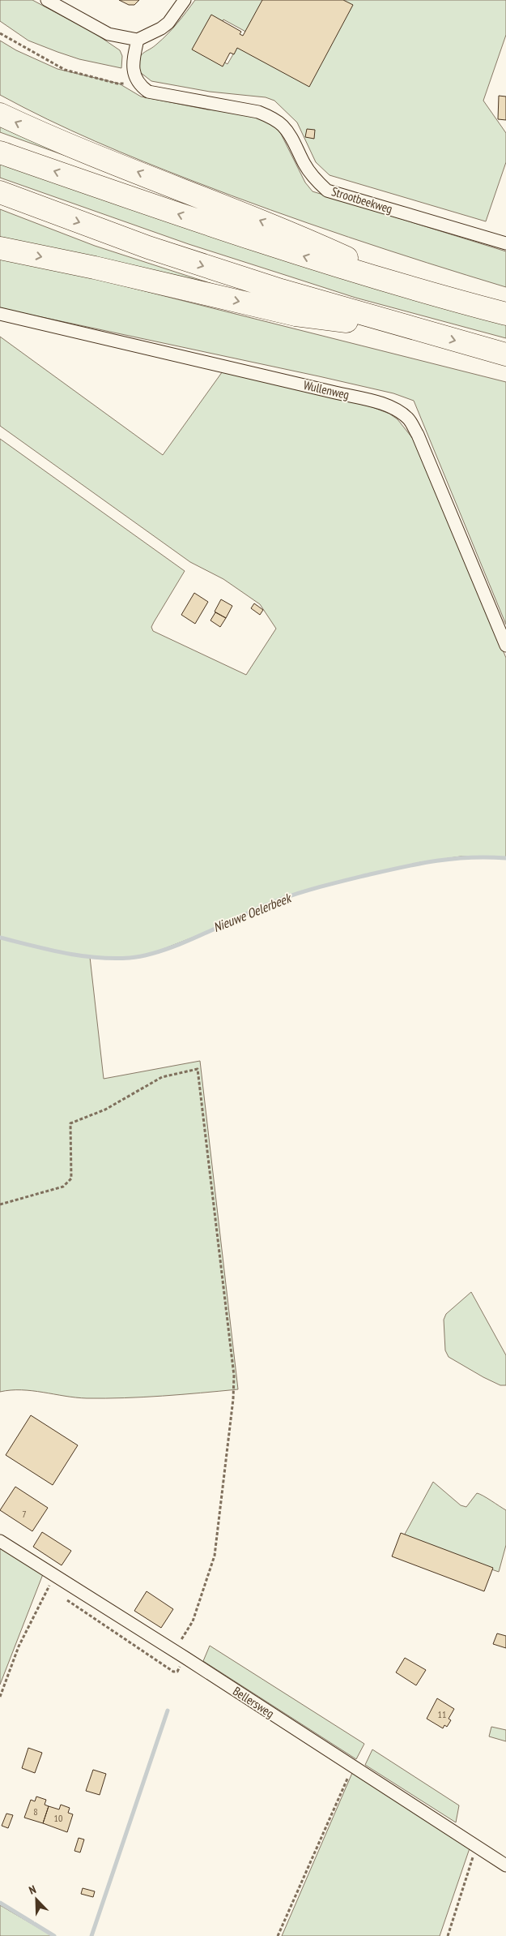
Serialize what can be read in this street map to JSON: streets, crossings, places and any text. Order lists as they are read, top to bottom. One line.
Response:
{"streets":{"street":["Strootbeekweg","Wullenweg","Bellersweg"]},"water":["Nieuwe Oelerbeek"],"house_numbers":["7","11","8","10"],"north":"top left"}
